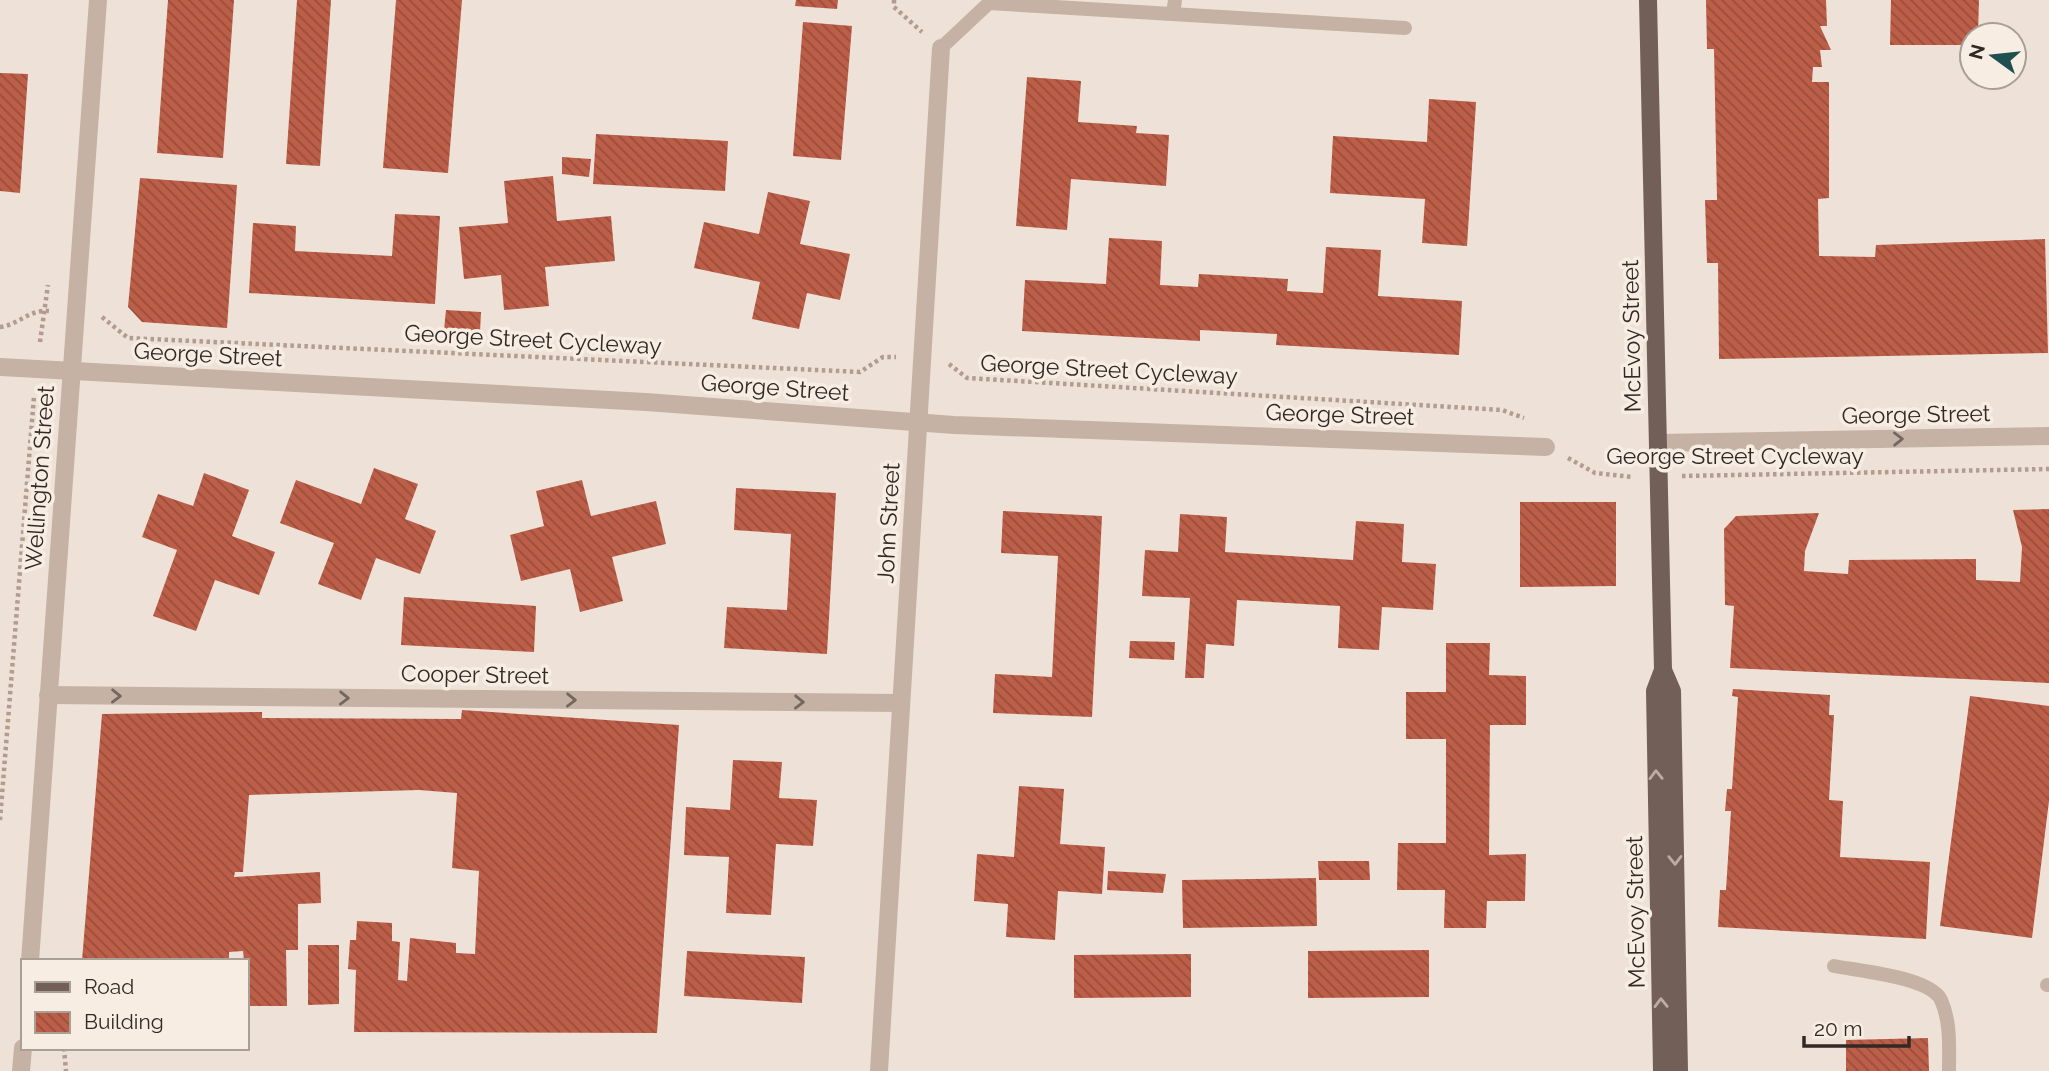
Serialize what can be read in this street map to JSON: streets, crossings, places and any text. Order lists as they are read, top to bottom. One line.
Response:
{"streets":{"main road":["McEvoy Street"],"street":["George Street","Wellington Street","John Street","Cooper Street"],"path":["George Street Cycleway"]},"crossings":[["McEvoy Street","George Street Cycleway"],["McEvoy Street","George Street"],["George Street Cycleway","George Street"],["George Street Cycleway","Wellington Street"],["George Street Cycleway","John Street"],["George Street","Wellington Street"],["George Street","John Street"],["Wellington Street","Cooper Street"],["John Street","Cooper Street"]],"one_way":["Cooper Street"],"legend":["Road","Building"],"scale_bar":"20 m","north":"left"}
